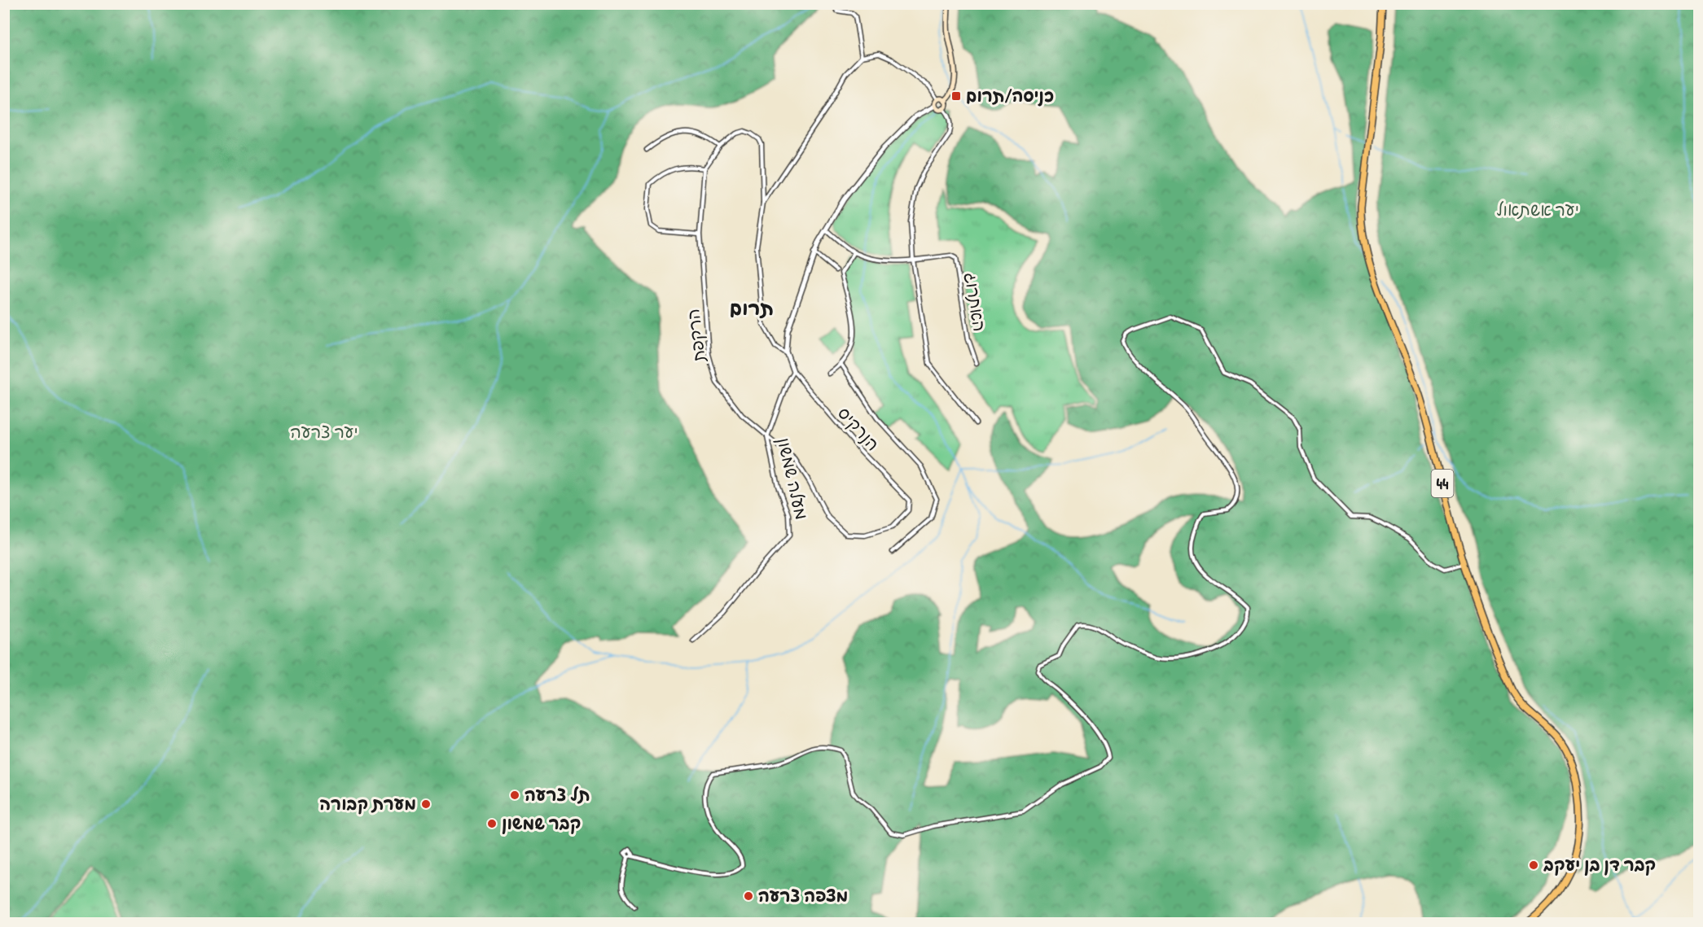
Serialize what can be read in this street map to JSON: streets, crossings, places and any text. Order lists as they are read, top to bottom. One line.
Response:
{"streets":{"highway":["44"],"street":["האתרוג","הרקפת","הנרקיס","מעלה שמשון"]},"crossings":[["הרקפת","הנרקיס"],["הרקפת","מעלה שמשון"],["הנרקיס","מעלה שמשון"]],"districts":["תרום"],"parks":["יער אשתאול","יער צרעה"],"places":{"transit":["כניסה/תרום"],"other":["תל צרעה","מערת קבורה","קבר שמשון","קבר דן בן יעקב","מצפה צרעה"]}}
